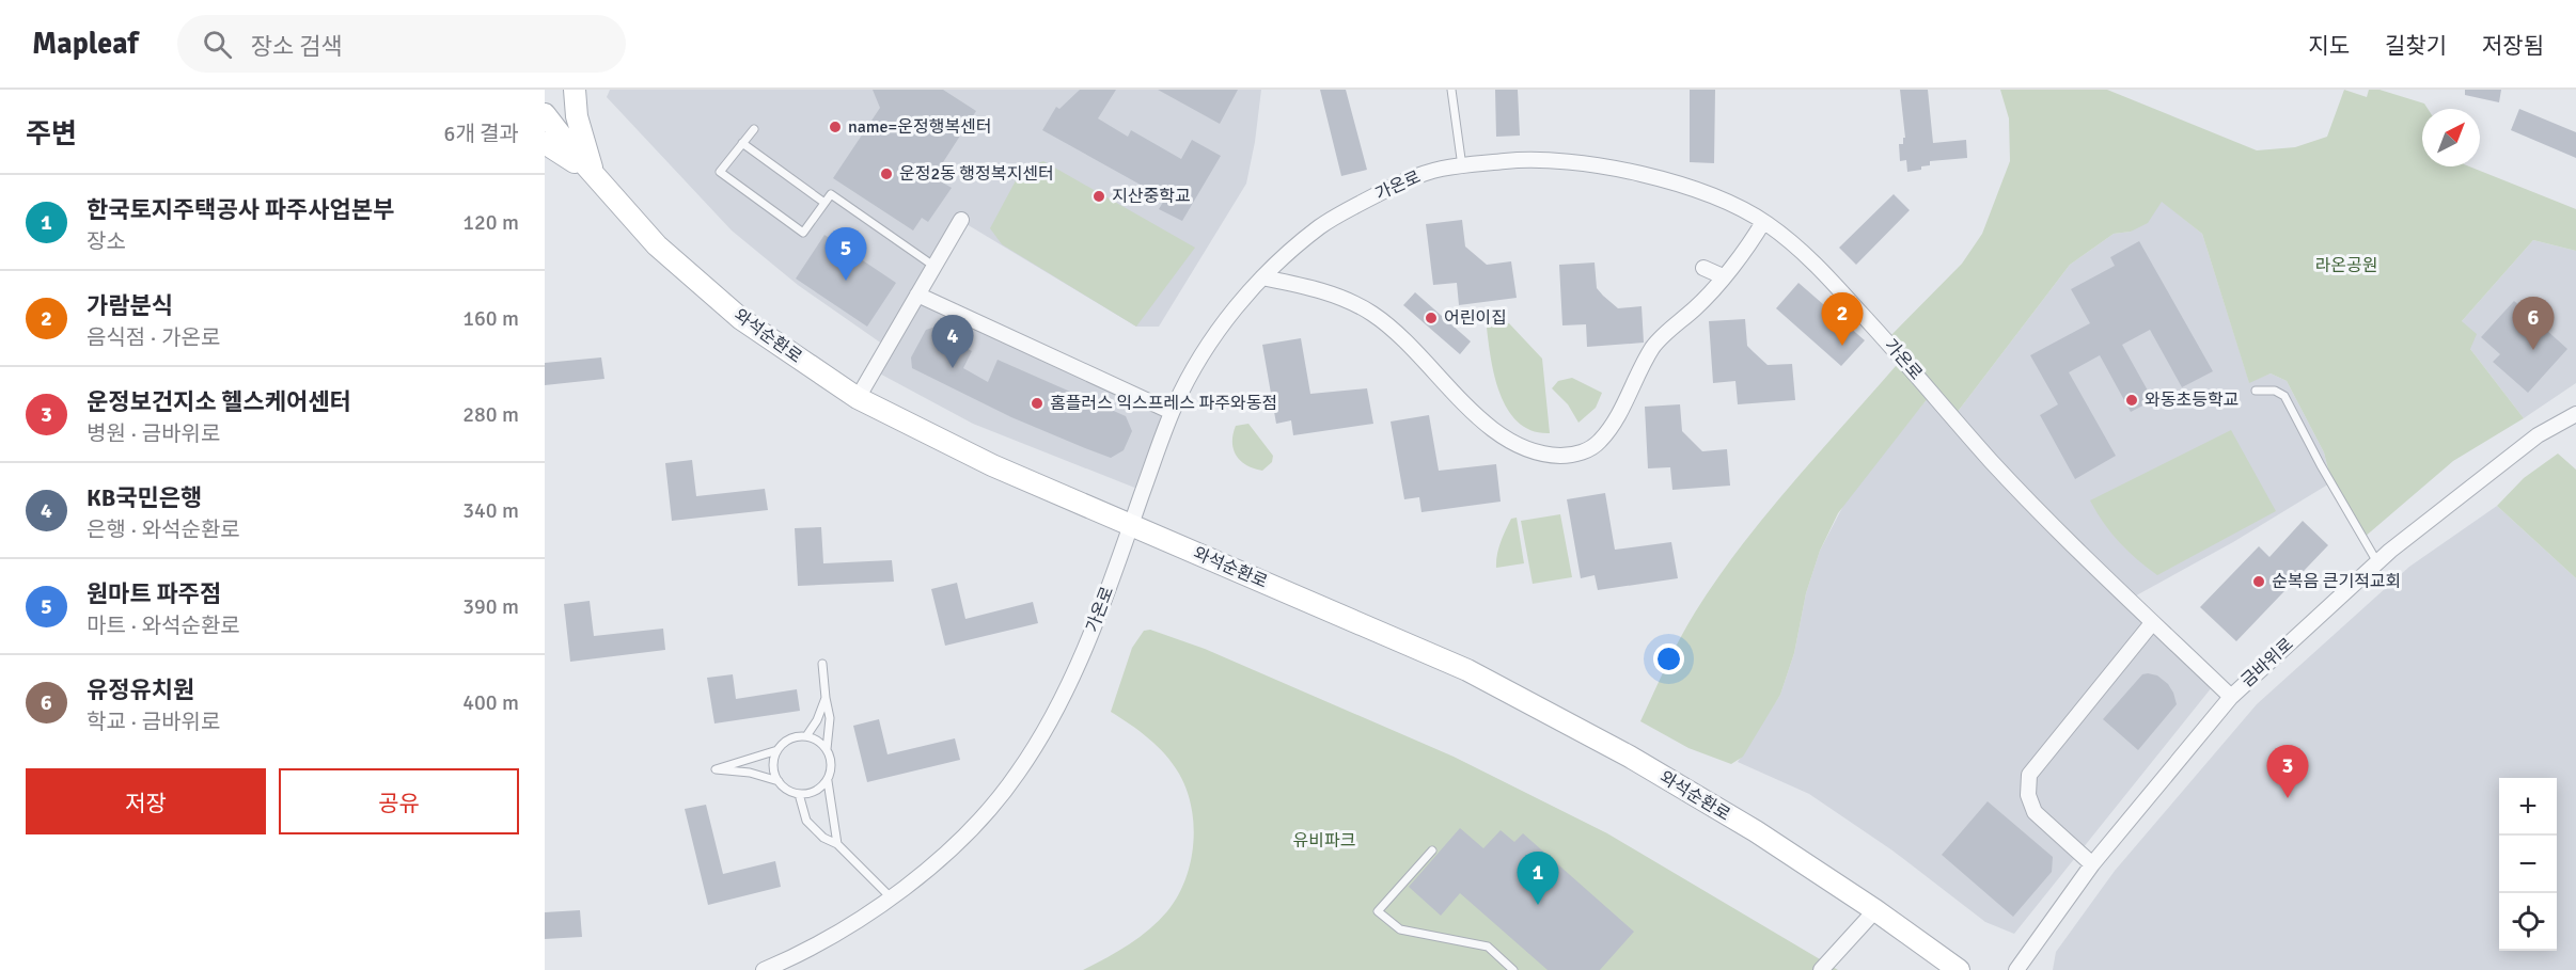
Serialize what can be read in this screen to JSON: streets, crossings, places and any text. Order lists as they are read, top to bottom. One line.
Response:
{"streets":{"street":["가온로","와석순환로","금바위로"]},"crossings":[["가온로","와석순환로"],["가온로","금바위로"]],"parks":["라온공원","유비파크"],"places":["name=운정행복센터","운정2동 행정복지센터","지산중학교","어린이집","와동초등학교","홈플러스 익스프레스 파주와동점","순복음 큰기적교회"],"north":"top right","page":{"header":"Mapleaf","search":"장소 검색","nav":["지도","길찾기","저장됨"],"heading":["주변","6개 결과"],"list":[{"mark":"1","name":"한국토지주택공사 파주사업본부","note":"장소","value":"120 m"},{"mark":"2","name":"가람분식","note":"음식점 · 가온로","value":"160 m"},{"mark":"3","name":"운정보건지소 헬스케어센터","note":"병원 · 금바위로","value":"280 m"},{"mark":"4","name":"KB국민은행","note":"은행 · 와석순환로","value":"340 m"},{"mark":"5","name":"원마트 파주점","note":"마트 · 와석순환로","value":"390 m"},{"mark":"6","name":"유정유치원","note":"학교 · 금바위로","value":"400 m"}],"pins":["5","2","6","4","3","1"],"buttons":["저장","공유"],"map_buttons":["+","−"]}}
